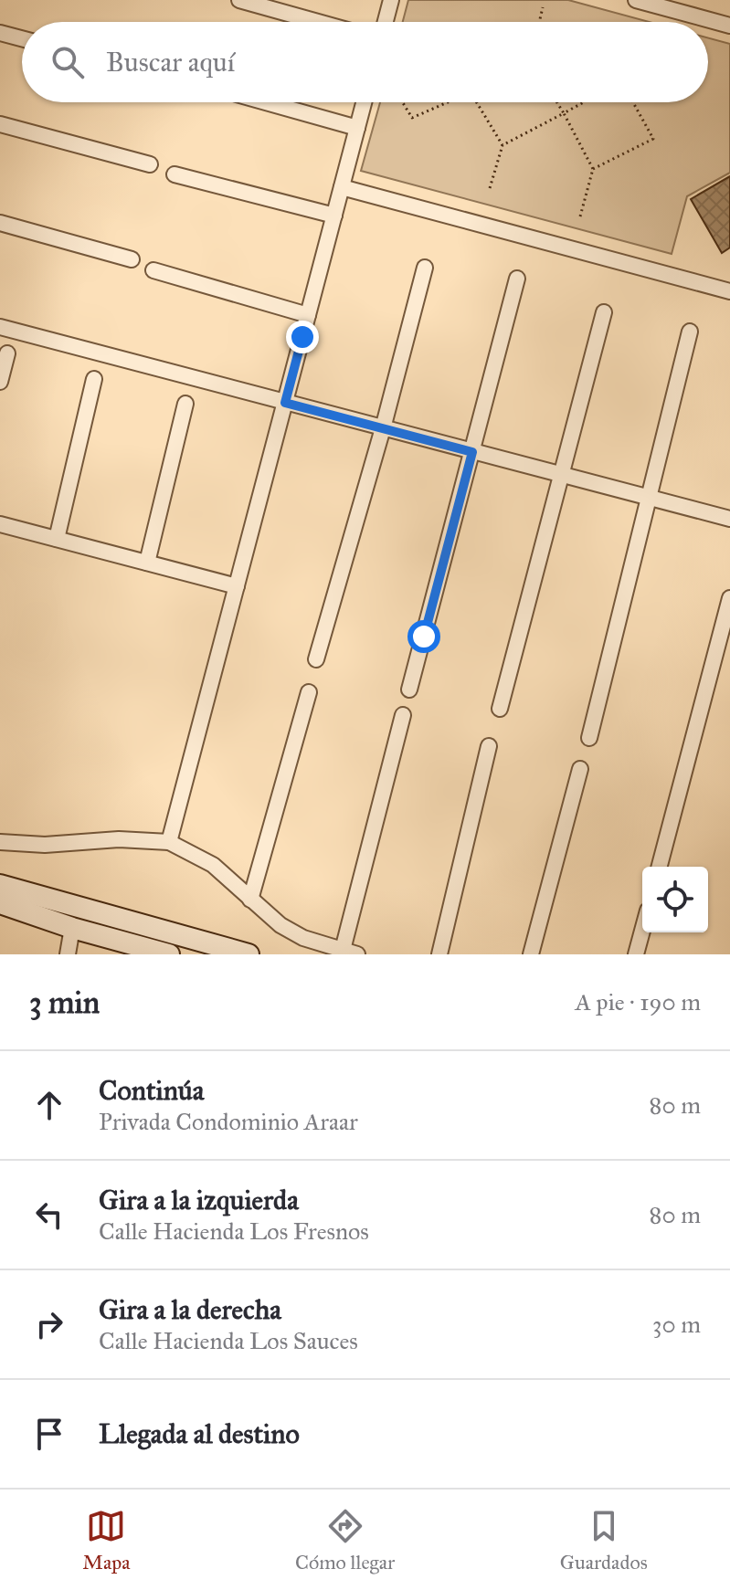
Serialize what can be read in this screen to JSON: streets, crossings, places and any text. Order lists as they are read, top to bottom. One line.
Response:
{"page":{"search":"Buscar aquí","heading":["3 min","A pie · 190 m"],"list":[["Continúa","Privada Condominio Araar","80 m"],["Gira a la izquierda","Calle Hacienda Los Fresnos","80 m"],["Gira a la derecha","Calle Hacienda Los Sauces","30 m"],"Llegada al destino"],"nav":["Mapa","Cómo llegar","Guardados"]}}
